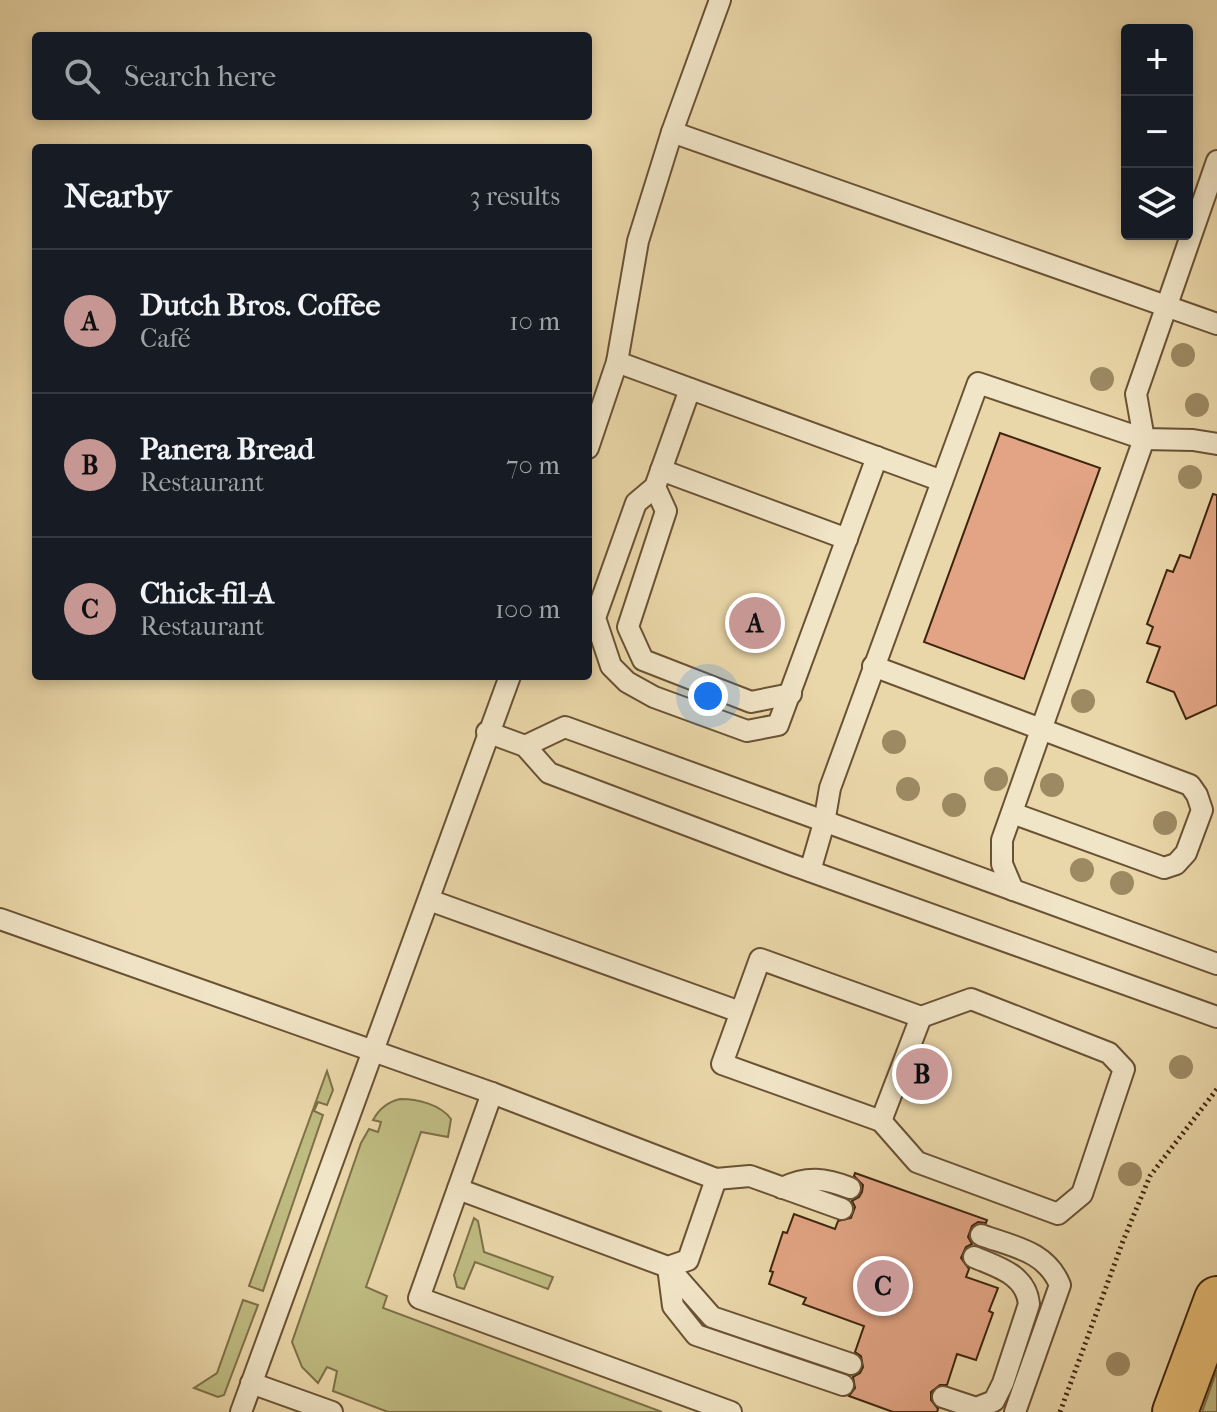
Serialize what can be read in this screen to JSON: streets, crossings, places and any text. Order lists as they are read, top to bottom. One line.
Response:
{"page":{"map_buttons":["+","−"],"search":"Search here","heading":["Nearby","3 results"],"list":[{"mark":"A","name":"Dutch Bros. Coffee","note":"Café","value":"10 m"},{"mark":"B","name":"Panera Bread","note":"Restaurant","value":"70 m"},{"mark":"C","name":"Chick-fil-A","note":"Restaurant","value":"100 m"}],"pins":["A","B","C"]}}
